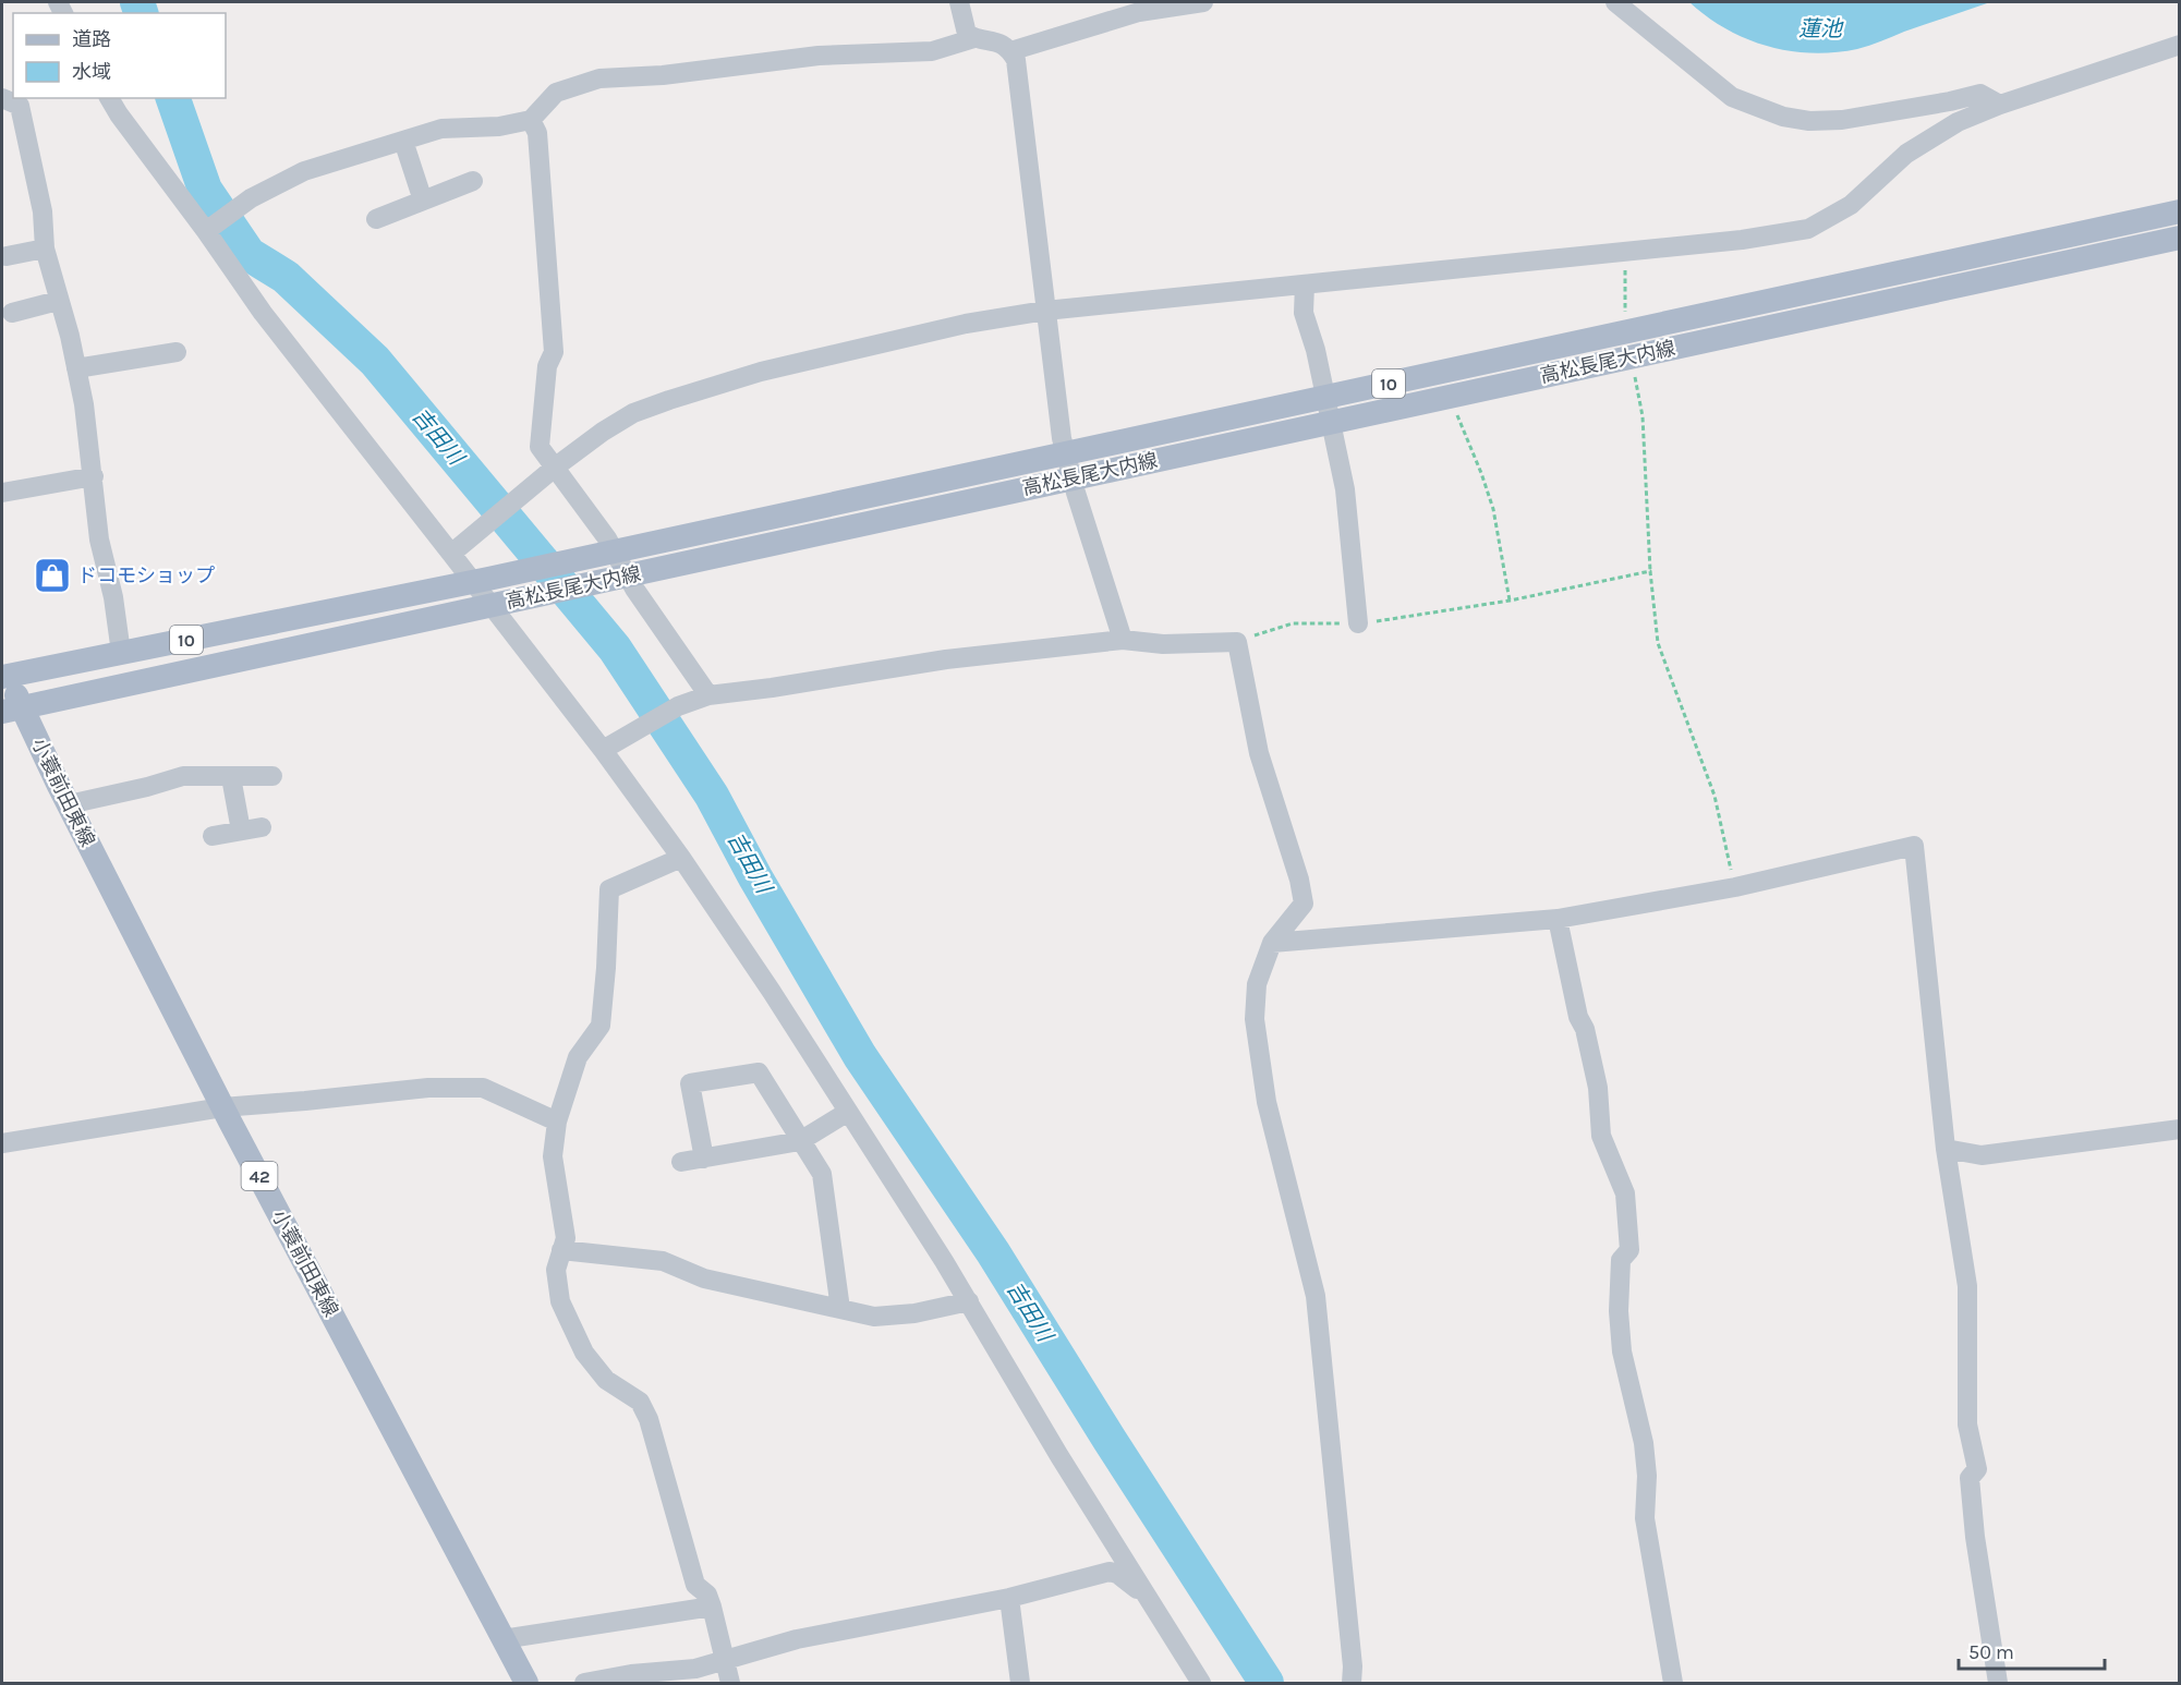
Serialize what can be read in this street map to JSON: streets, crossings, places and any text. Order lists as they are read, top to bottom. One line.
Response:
{"streets":{"main road":["高松長尾大内線","10","小蓑前田東線","42"]},"crossings":[["高松長尾大内線","小蓑前田東線"]],"water":["蓮池","吉田川"],"places":{"shop":["ドコモショップ"]},"legend":["道路","水域"],"scale_bar":"50 m"}
